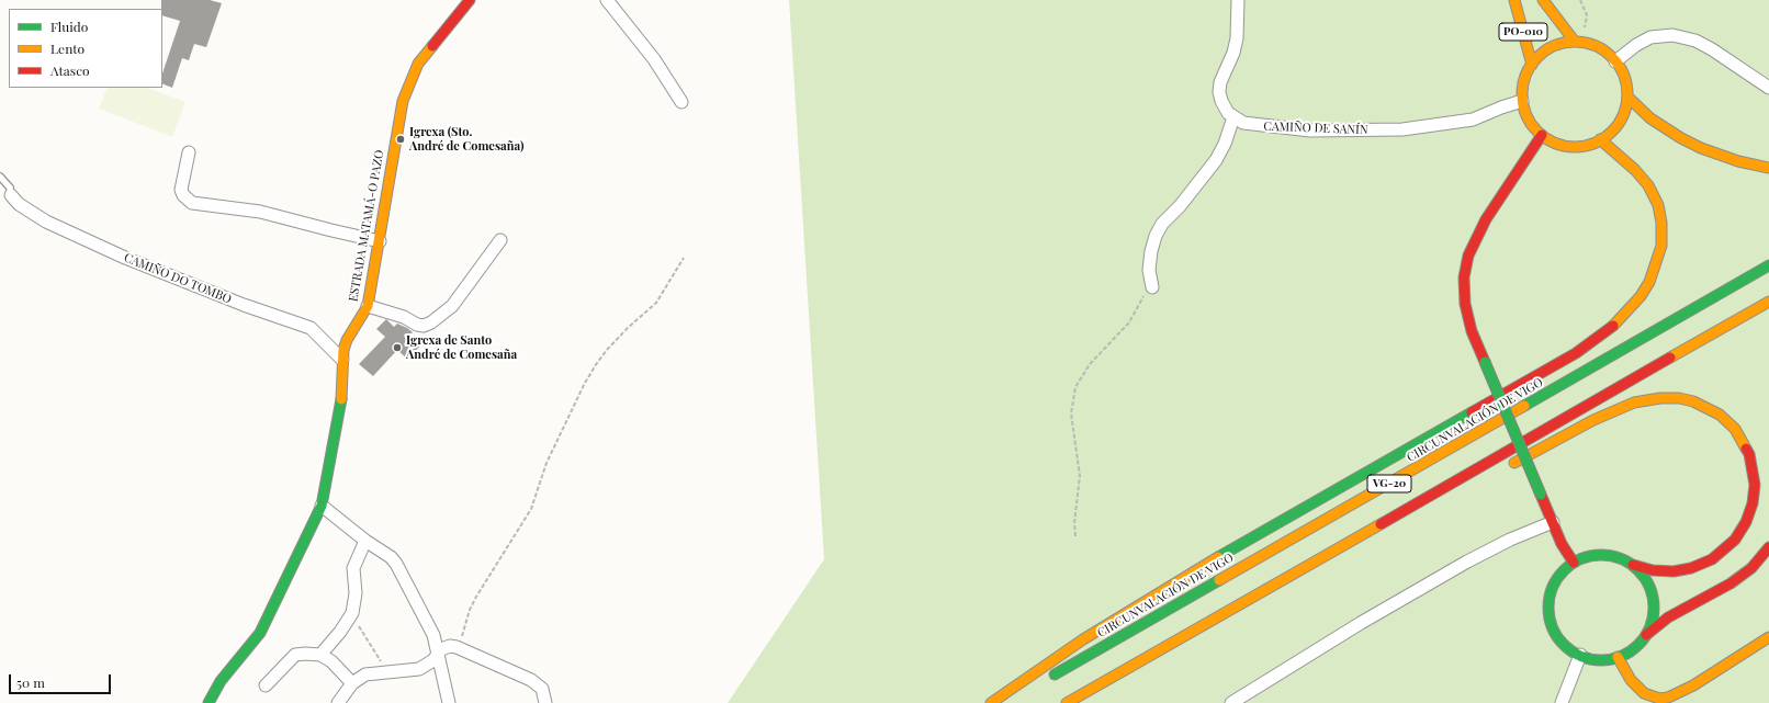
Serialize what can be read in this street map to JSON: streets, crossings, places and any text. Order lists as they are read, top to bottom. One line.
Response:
{"streets":{"main road":["PO-010","ESTRADA MATAMÁ-O PAZO","CIRCUNVALACIÓN DE VIGO","VG-20"],"street":["CAMIÑO DE SANÍN","CAMIÑO DO TOMBO"]},"crossings":[["PO-010","CAMIÑO DE SANÍN"],["ESTRADA MATAMÁ-O PAZO","CAMIÑO DO TOMBO"]],"places":["Igrexa (Sto. André de Comesaña)","Igrexa de Santo André de Comesaña"],"legend":["Fluido","Lento","Atasco"],"scale_bar":"50 m"}
